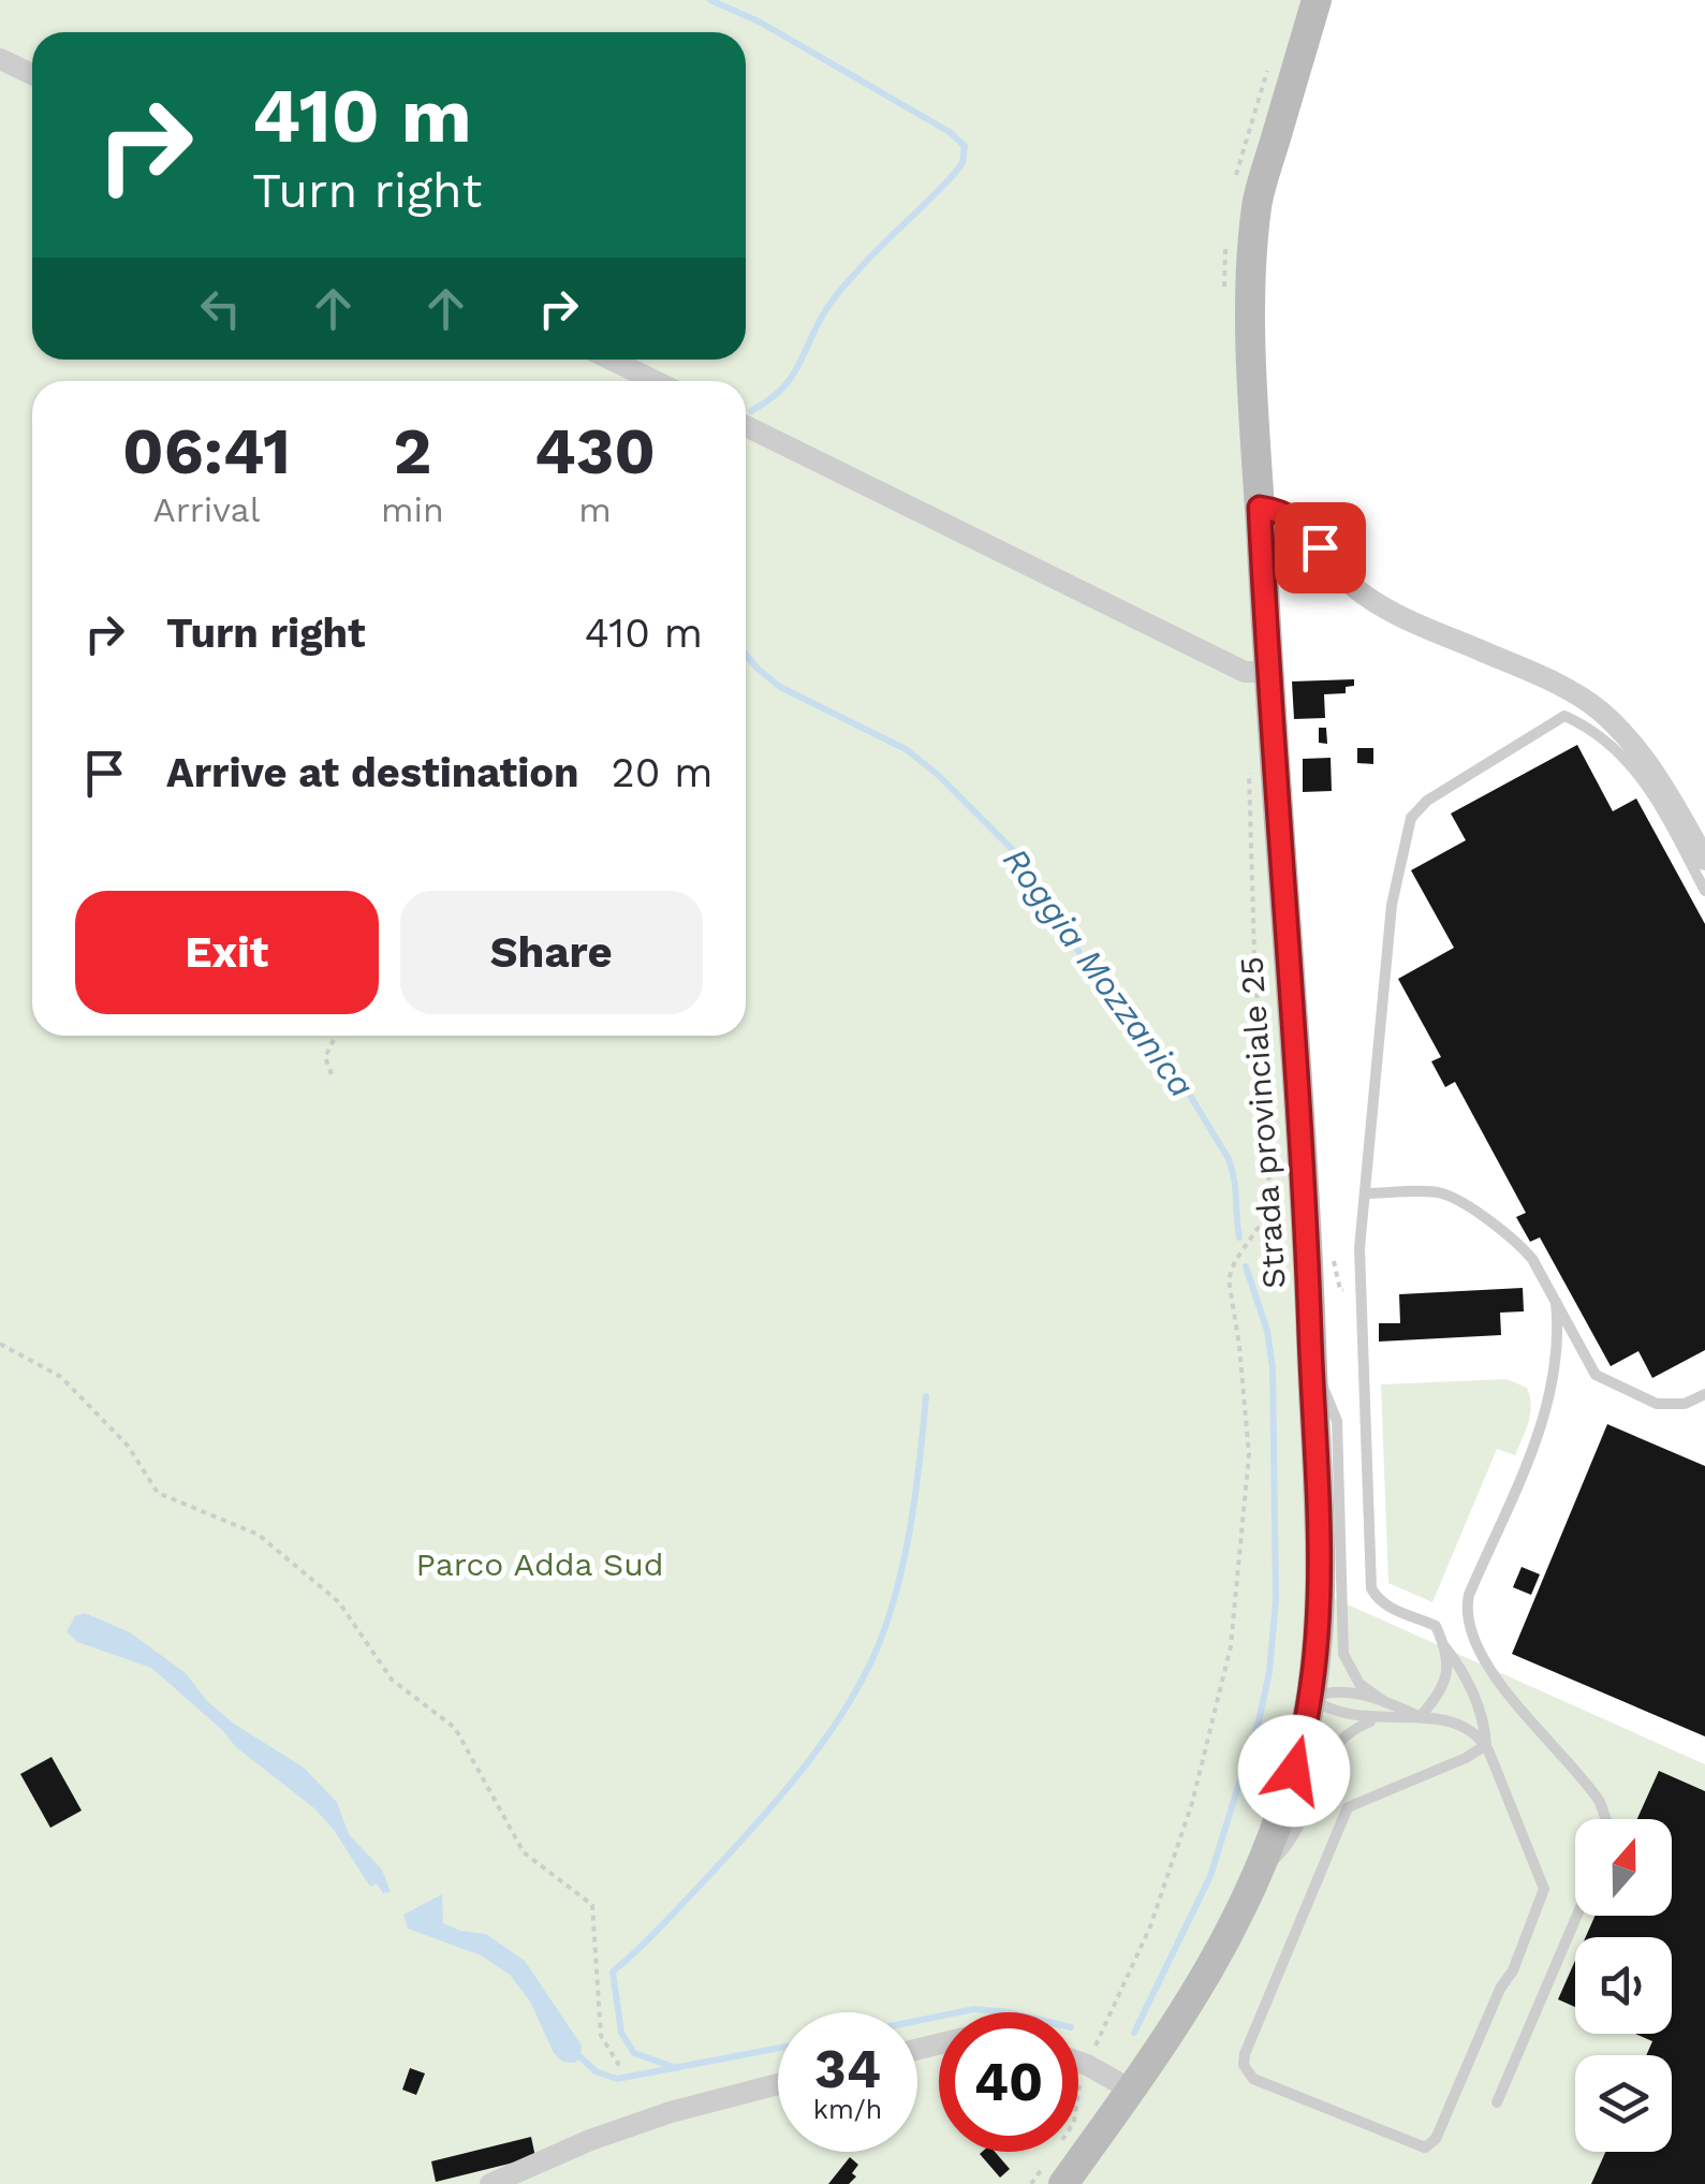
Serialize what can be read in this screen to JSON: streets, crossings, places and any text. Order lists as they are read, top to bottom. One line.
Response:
{"streets":{"street":["Strada provinciale 25"]},"water":["Roggia Mozzanica"],"parks":["Parco Adda Sud"],"north":"top","page":{"turn":["410 m","Turn right"],"eta":["06:41","Arrival","2","min","430","m"],"list":[{"name":"Turn right","value":"410 m"},{"name":"Arrive at destination","value":"20 m"}],"buttons":["Exit","Share"],"speed":"34 km/h","limit":"40"}}
